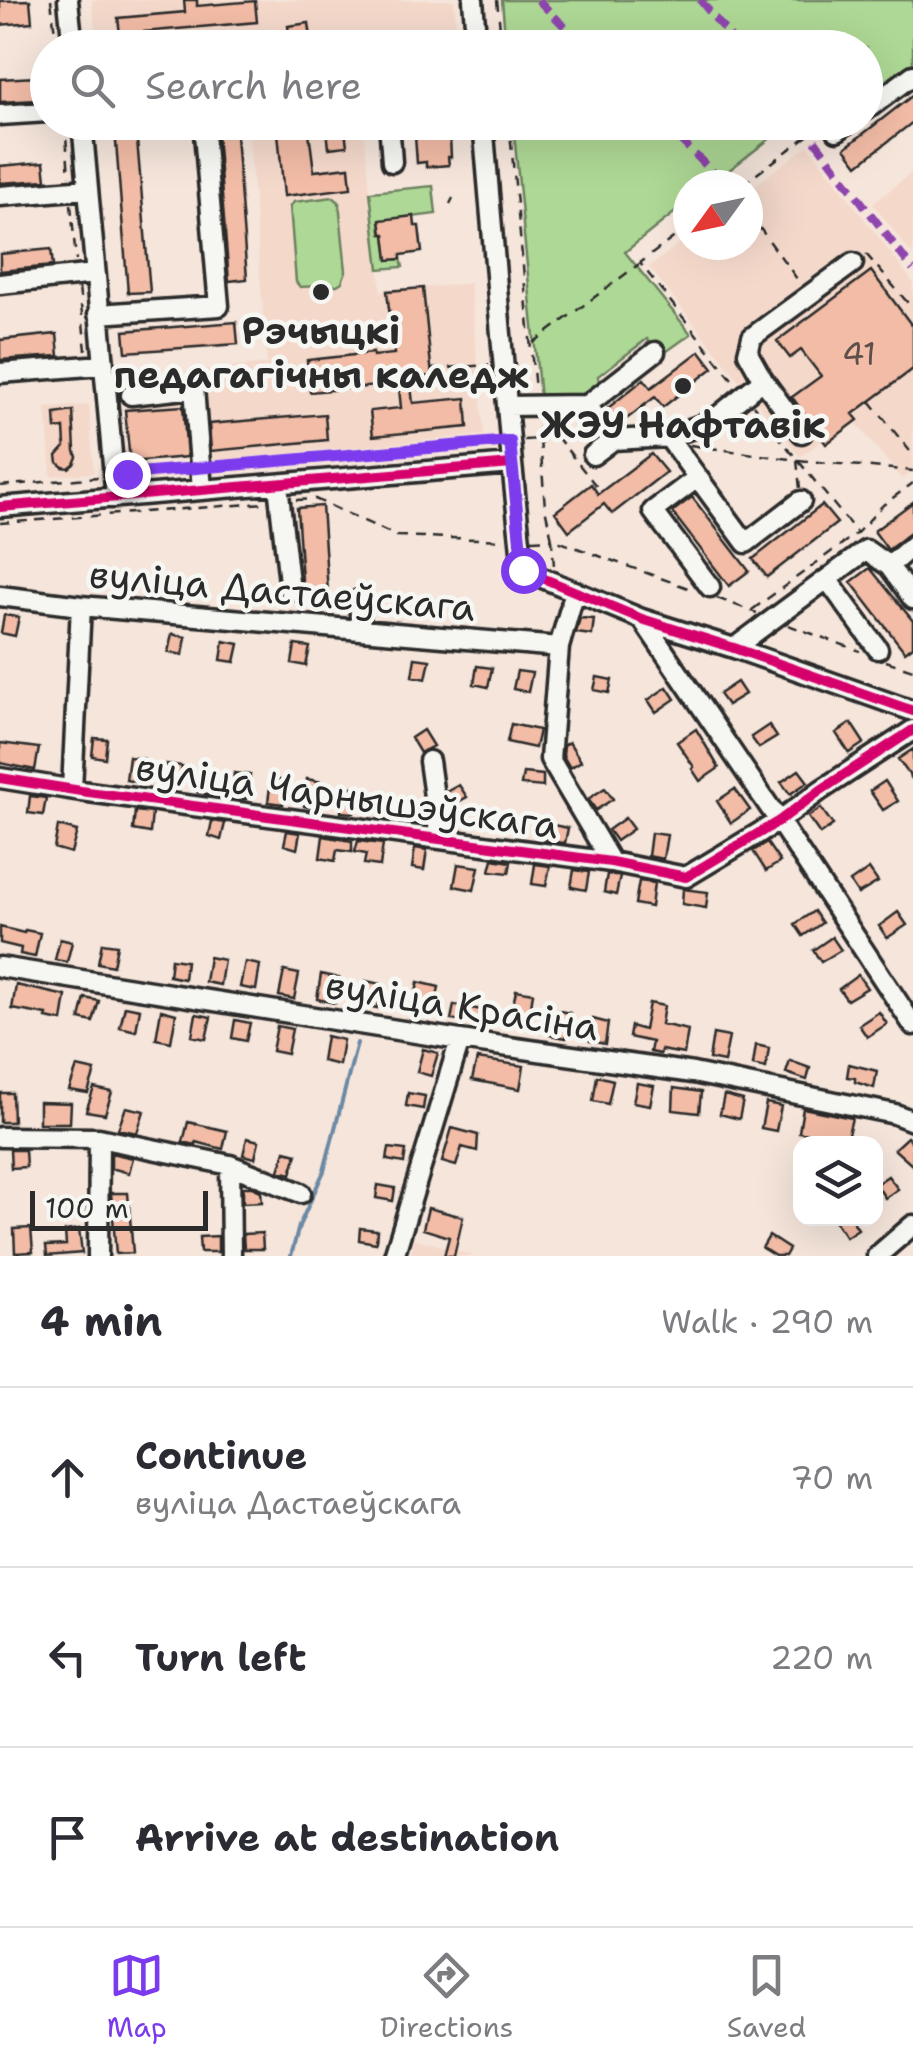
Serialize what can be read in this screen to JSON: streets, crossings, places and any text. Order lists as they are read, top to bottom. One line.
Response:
{"streets":{"street":["вуліца Дастаеўскага","вуліца Чарнышэўскага","вуліца Красіна"]},"places":["Рэчыцкі педагагічны каледж","ЖЭУ Нафтавік"],"house_numbers":["41"],"scale_bar":"100 m","north":"bottom left","page":{"search":"Search here","scale":"100 m","heading":["4 min","Walk · 290 m"],"list":[["Continue","вуліца Дастаеўскага","70 m"],["Turn left","220 m"],"Arrive at destination"],"nav":["Map","Directions","Saved"]}}
